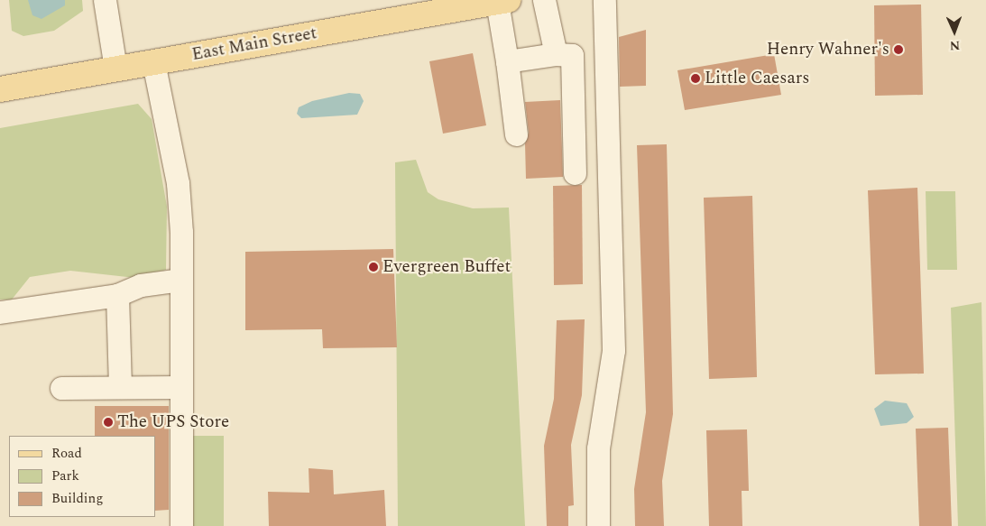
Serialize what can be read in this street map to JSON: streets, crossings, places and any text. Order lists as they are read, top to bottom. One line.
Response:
{"streets":{"main road":["East Main Street"]},"places":["Henry Wahner's","Little Caesars","Evergreen Buffet","The UPS Store"],"legend":["Road","Park","Building"],"north":"bottom"}
